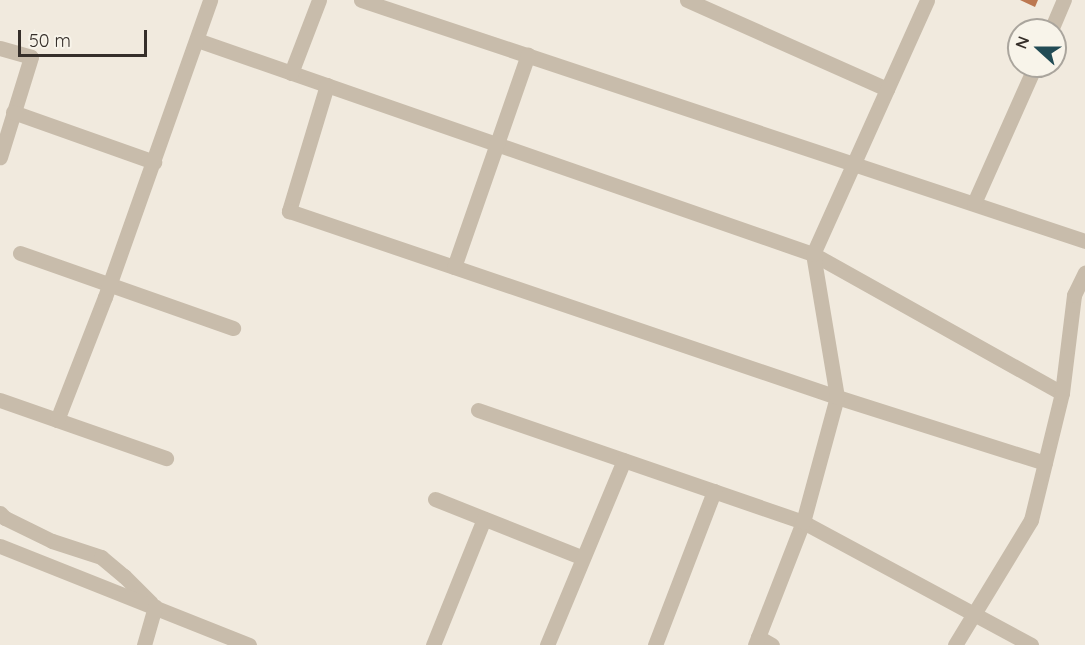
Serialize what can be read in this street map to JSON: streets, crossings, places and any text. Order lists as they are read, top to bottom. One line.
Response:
{"scale_bar":"50 m","north":"left"}
